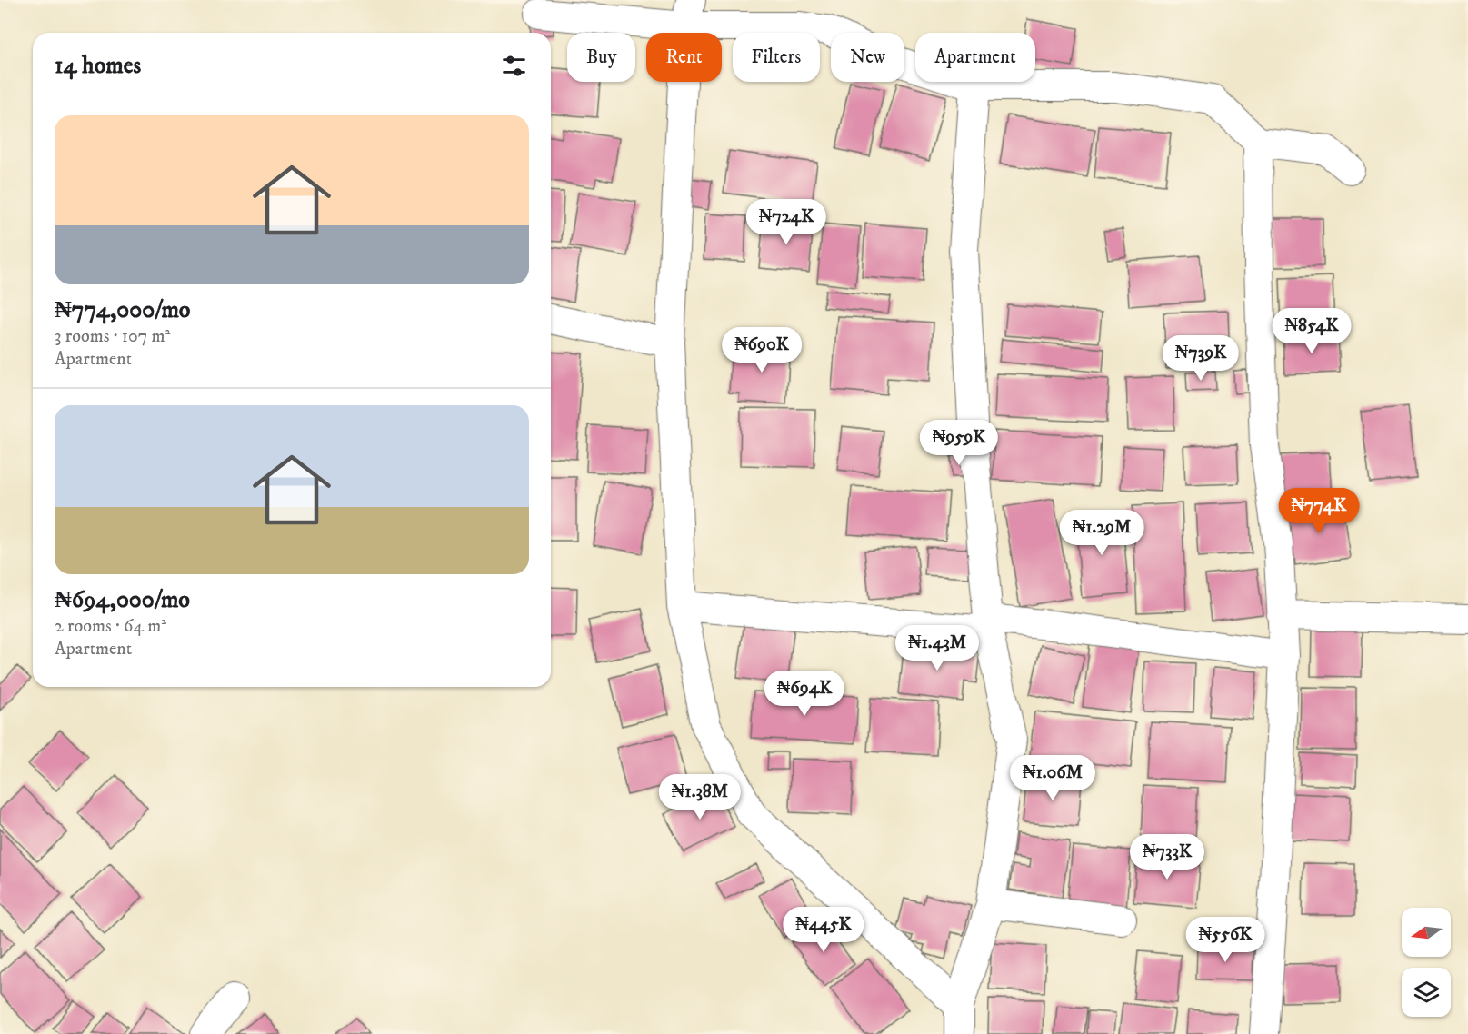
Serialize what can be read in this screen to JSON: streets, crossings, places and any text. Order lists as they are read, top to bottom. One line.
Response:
{"north":"left","page":{"chip":["Buy","Rent","Filters","New","Apartment"],"heading":"14 homes","list":[{"name":"₦774,000/mo","note":"3 rooms · 107 m² · Apartment"},{"name":"₦694,000/mo","note":"2 rooms · 64 m² · Apartment"}],"price":["₦724K","₦854K","₦690K","₦739K","₦959K","₦774K","₦1.29M","₦1.43M","₦694K","₦1.06M","₦1.38M","₦733K","₦445K","₦556K"]}}
